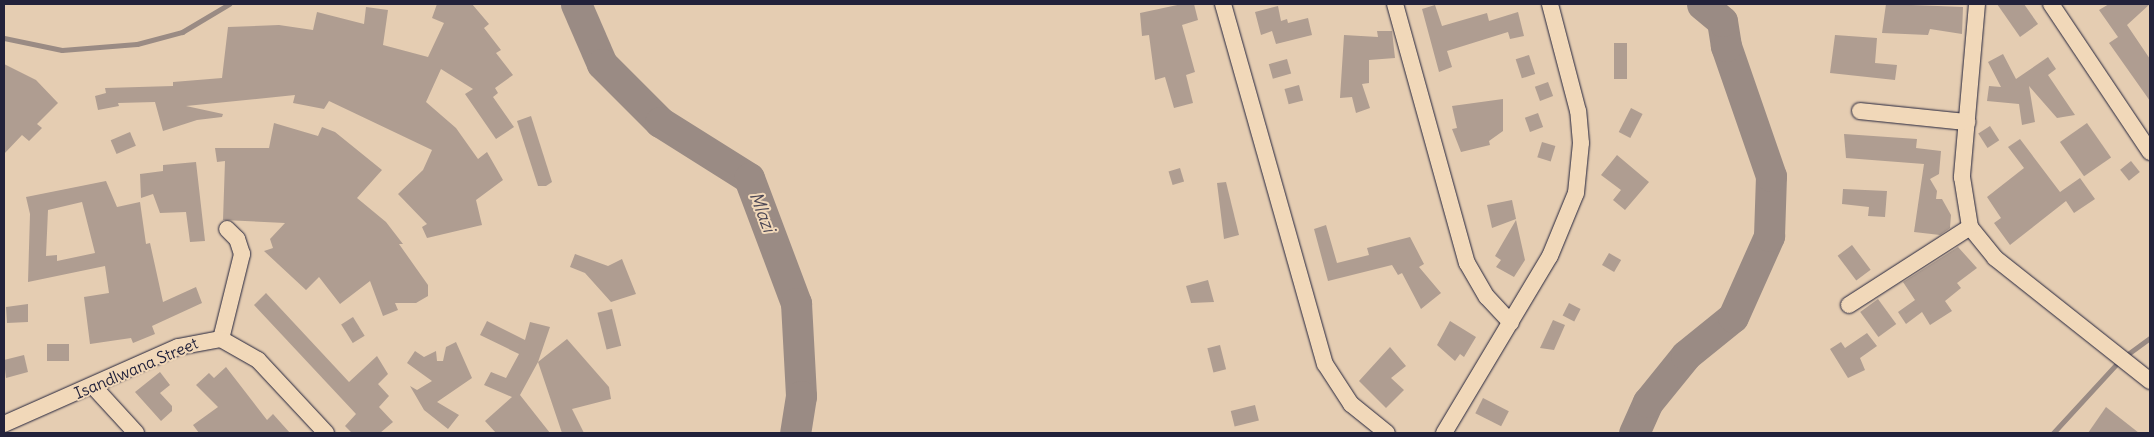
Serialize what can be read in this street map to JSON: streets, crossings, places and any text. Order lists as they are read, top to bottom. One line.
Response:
{"streets":{"street":["Isandlwana Street"]},"water":["Mlazi"]}
